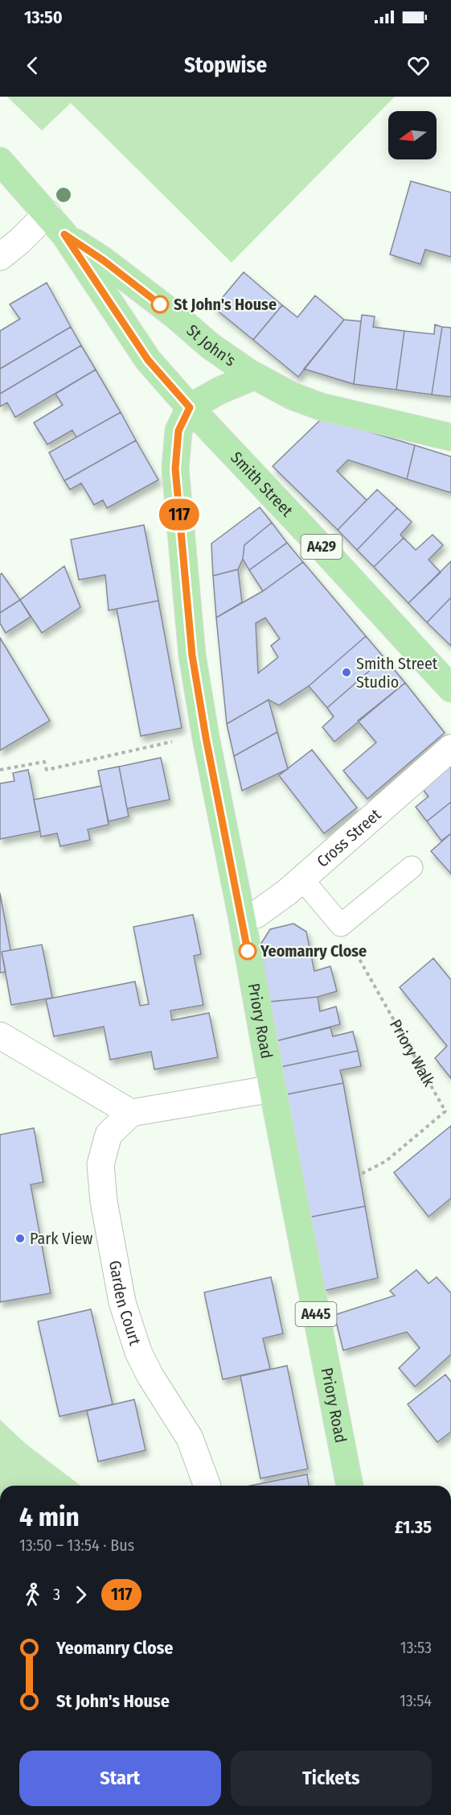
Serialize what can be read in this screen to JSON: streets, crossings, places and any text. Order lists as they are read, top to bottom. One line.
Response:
{"streets":{"main road":["St John's","Smith Street","A429","Priory Road","A445"],"street":["Cross Street","Garden Court"],"path":["Priory Walk"]},"crossings":[["St John's","Smith Street"],["St John's","Priory Road"],["Smith Street","Priory Road"],["Cross Street","Priory Road"]],"places":["St John's House","Smith Street Studio","Yeomanry Close","Park View"],"lines":["bus line 117"],"north":"left","page":{"status":"13:50","header":"Stopwise","on_map":"117","heading":["4 min","13:50 – 13:54 · Bus","£1.35"],"legs":["3","117"],"list":[{"name":"Yeomanry Close","value":"13:53"},{"name":"St John's House","value":"13:54"}],"buttons":["Start","Tickets"]}}
